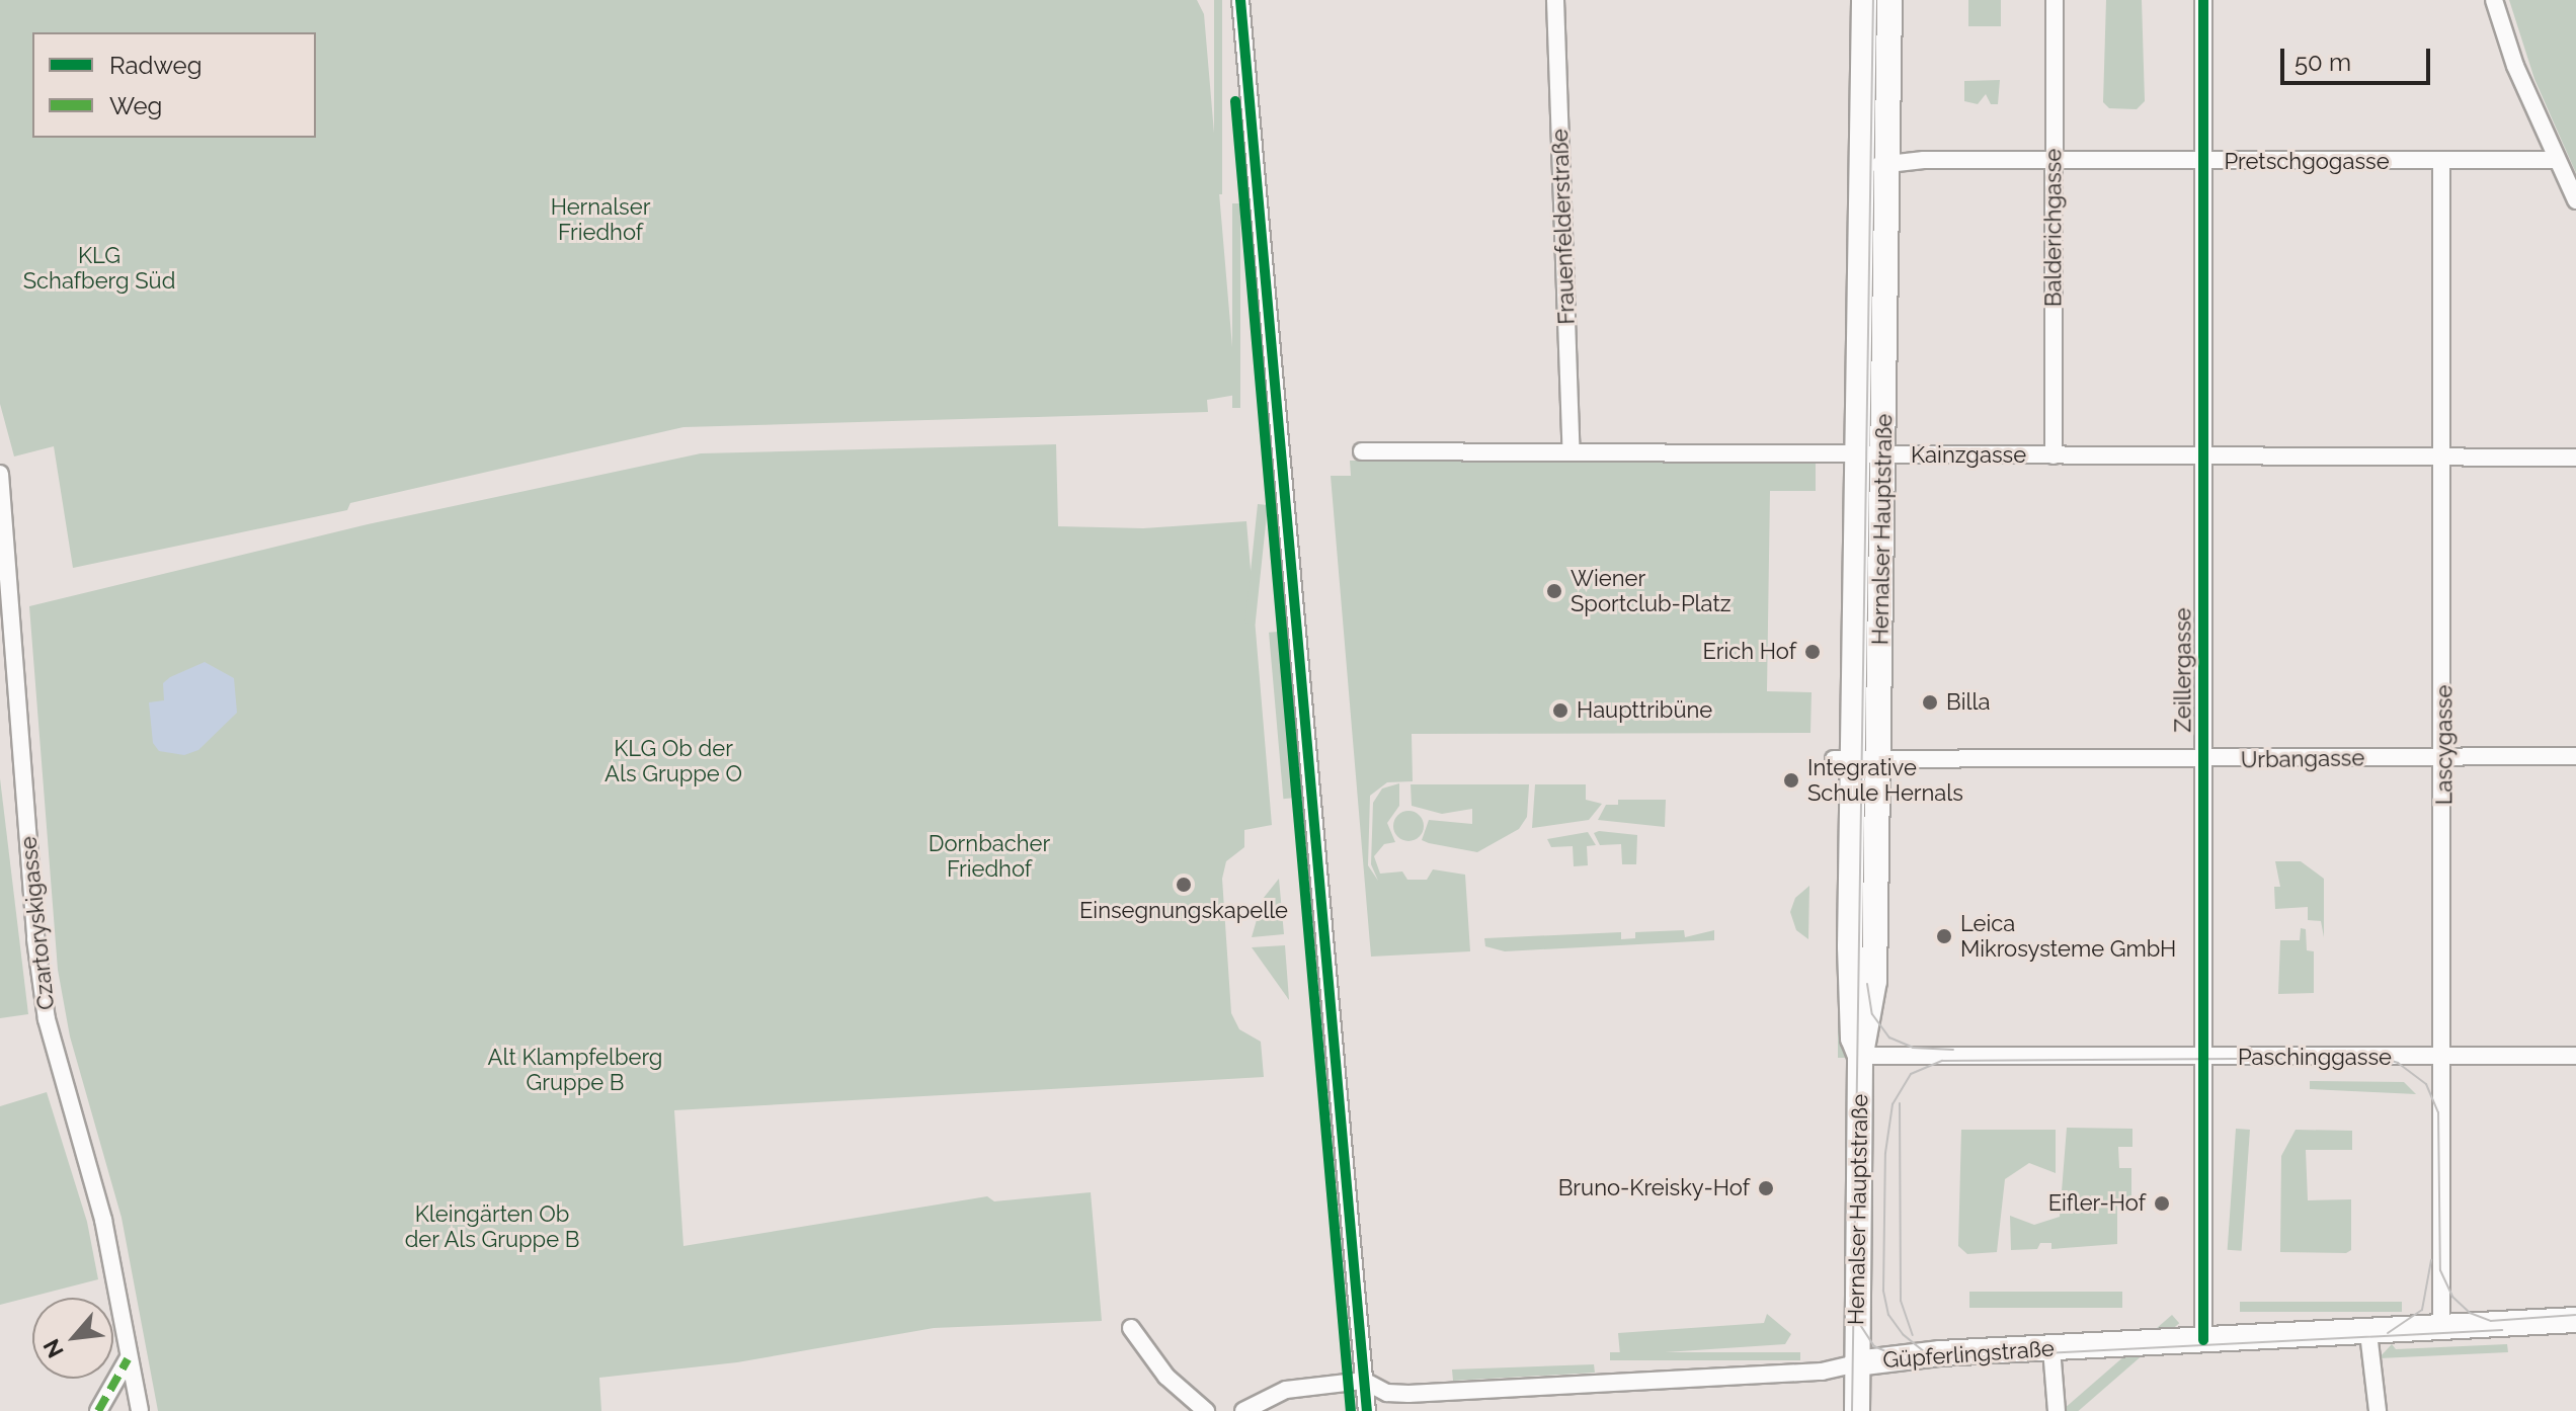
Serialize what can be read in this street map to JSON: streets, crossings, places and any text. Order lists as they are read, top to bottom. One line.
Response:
{"streets":{"main road":["Hernalser Hauptstraße","Güpferlingstraße"],"street":["Pretschgogasse","Frauenfelderstraße","Balderichgasse","Kainzgasse","Zeillergasse","Lascygasse","Urbangasse","Czartoryskigasse","Paschinggasse"]},"crossings":[["Pretschgogasse","Balderichgasse"],["Pretschgogasse","Hernalser Hauptstraße"],["Pretschgogasse","Zeillergasse"],["Pretschgogasse","Lascygasse"],["Frauenfelderstraße","Kainzgasse"],["Balderichgasse","Kainzgasse"],["Kainzgasse","Hernalser Hauptstraße"],["Kainzgasse","Zeillergasse"],["Kainzgasse","Lascygasse"],["Hernalser Hauptstraße","Urbangasse"],["Hernalser Hauptstraße","Paschinggasse"],["Hernalser Hauptstraße","Güpferlingstraße"],["Zeillergasse","Urbangasse"],["Zeillergasse","Paschinggasse"],["Zeillergasse","Güpferlingstraße"],["Lascygasse","Urbangasse"],["Lascygasse","Paschinggasse"],["Lascygasse","Güpferlingstraße"]],"parks":["Hernalser Friedhof","KLG Schafberg Süd","KLG Ob der Als Gruppe O","Dornbacher Friedhof","Alt Klampfelberg Gruppe B","Kleingärten Ob der Als Gruppe B"],"places":["Wiener Sportclub-Platz","Erich Hof","Billa","Haupttribüne","Integrative Schule Hernals","Einsegnungskapelle","Leica Mikrosysteme GmbH","Bruno-Kreisky-Hof","Eifler-Hof"],"legend":["Radweg","Weg"],"scale_bar":"50 m","north":"bottom left"}
